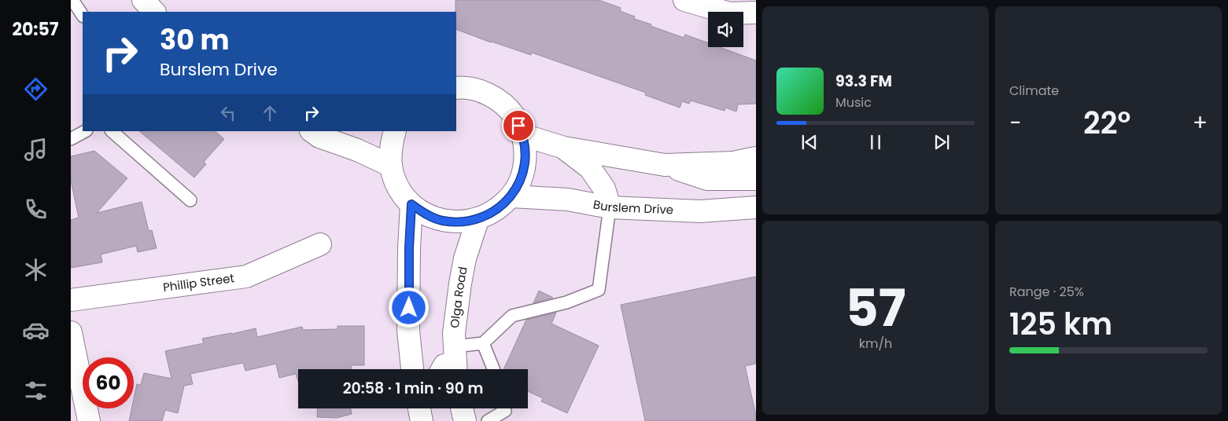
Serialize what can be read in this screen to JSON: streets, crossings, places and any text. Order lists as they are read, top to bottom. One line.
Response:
{"streets":{"main road":["Burslem Drive","Phillip Street","Olga Road"]},"page":{"tabs":"20:57","tile":["Climate",["57","km/h"],["Range · 25%","125 km"]],"turn":["30 m","Burslem Drive"],"song":["93.3 FM","Music"],"heat":["−","22°","+"],"limit":"60","trip":"20:58 · 1 min · 90 m"}}
